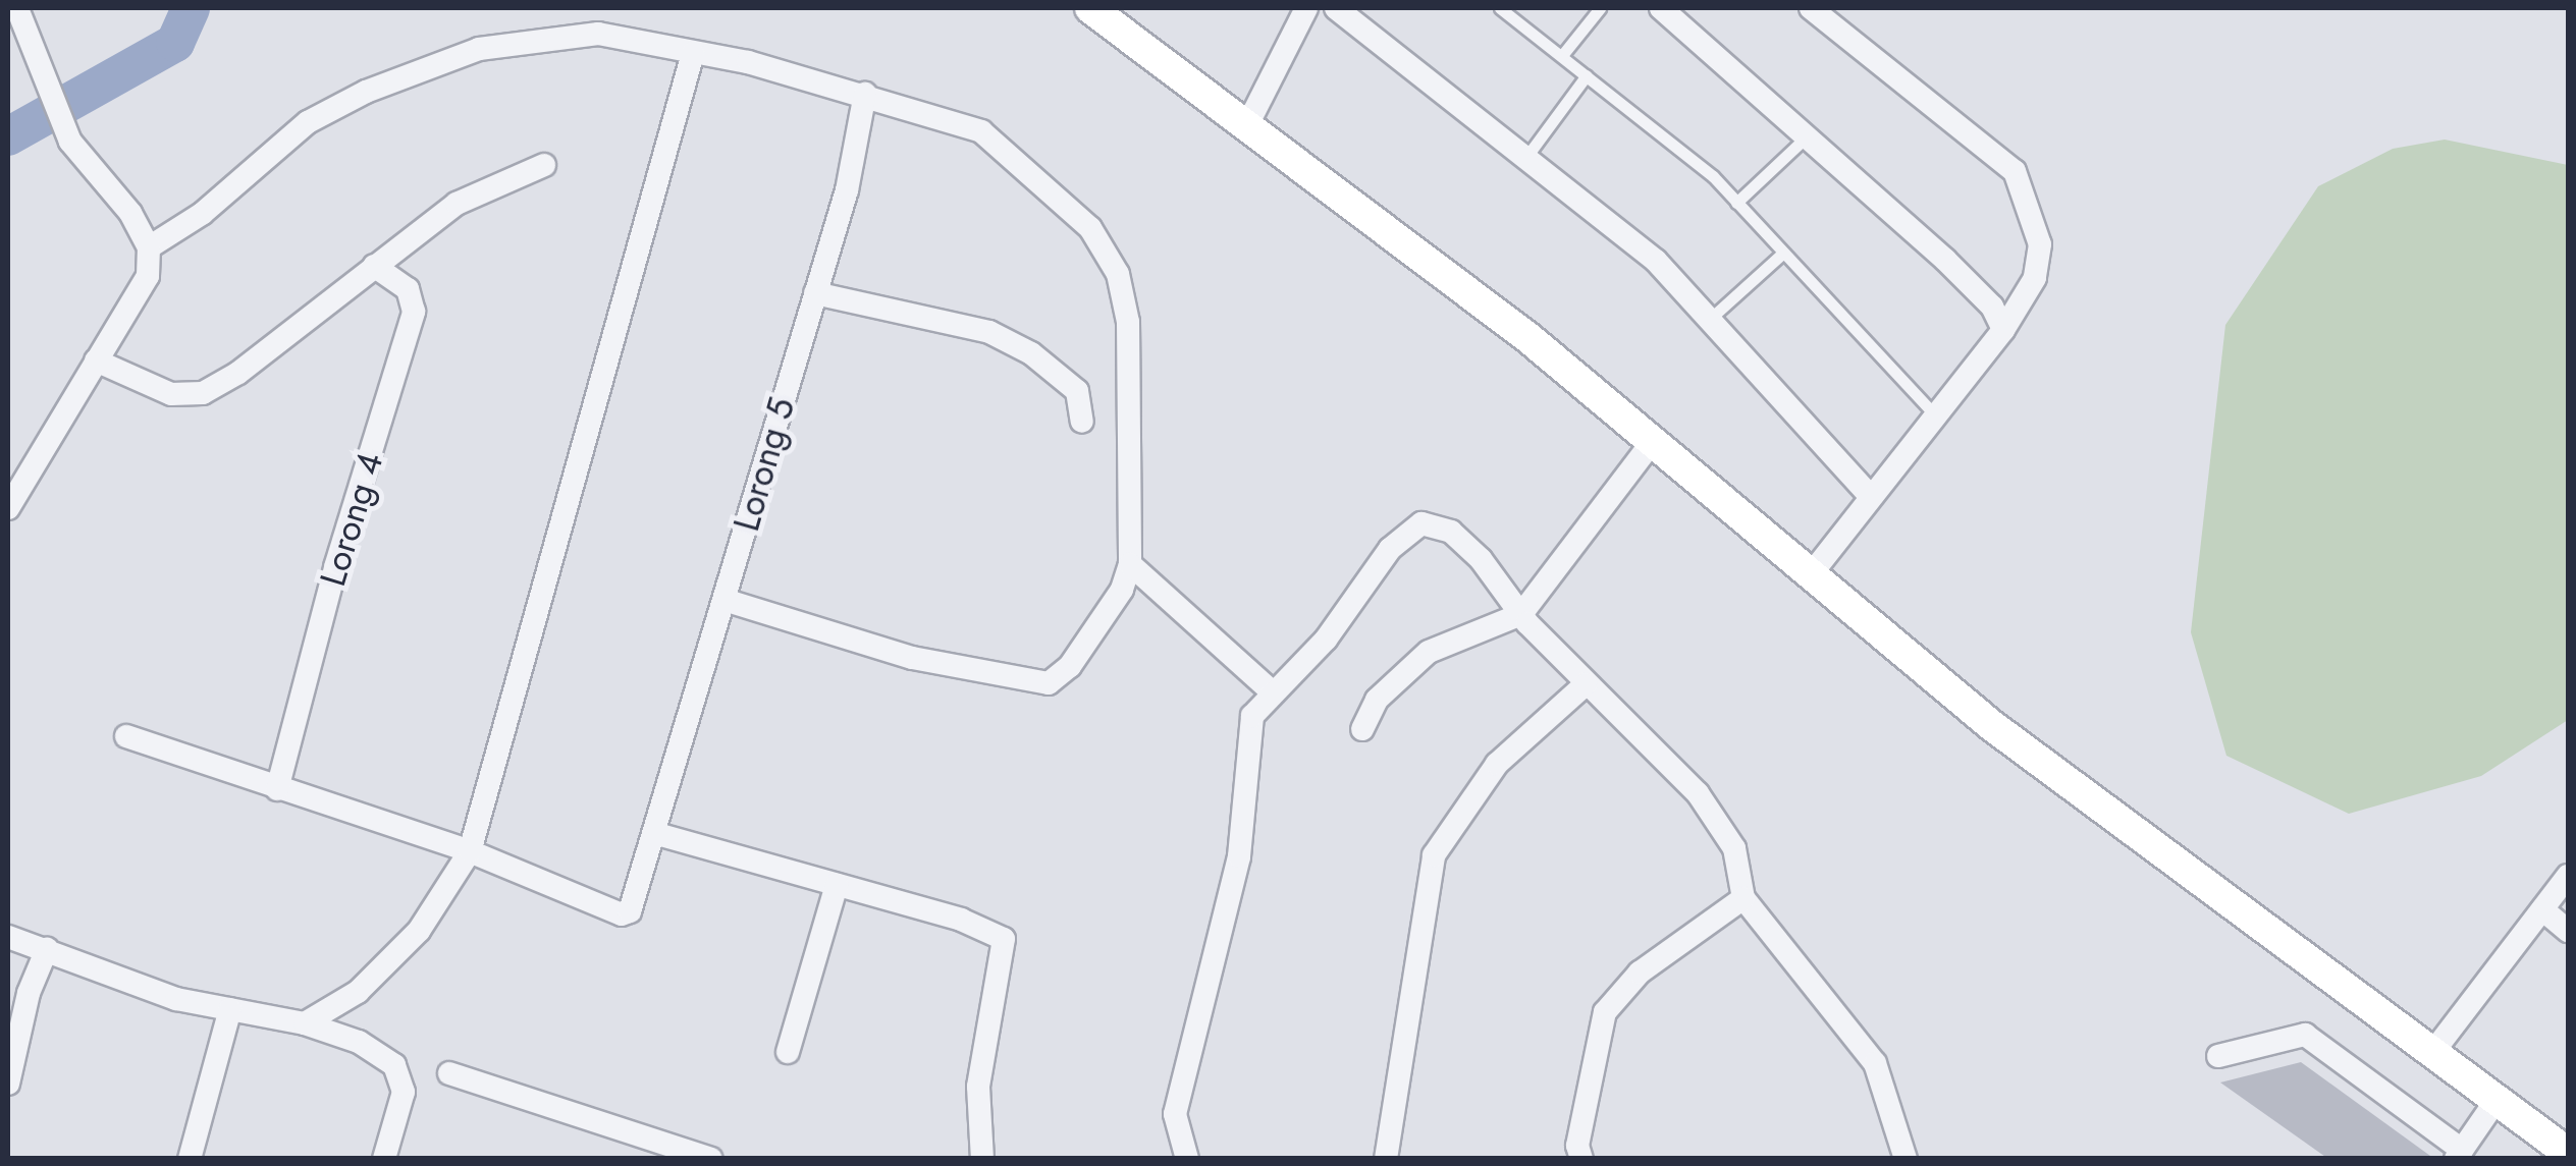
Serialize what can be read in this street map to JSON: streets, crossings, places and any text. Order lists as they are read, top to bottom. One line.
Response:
{"streets":{"street":["Lorong 5","Lorong 4"]}}
